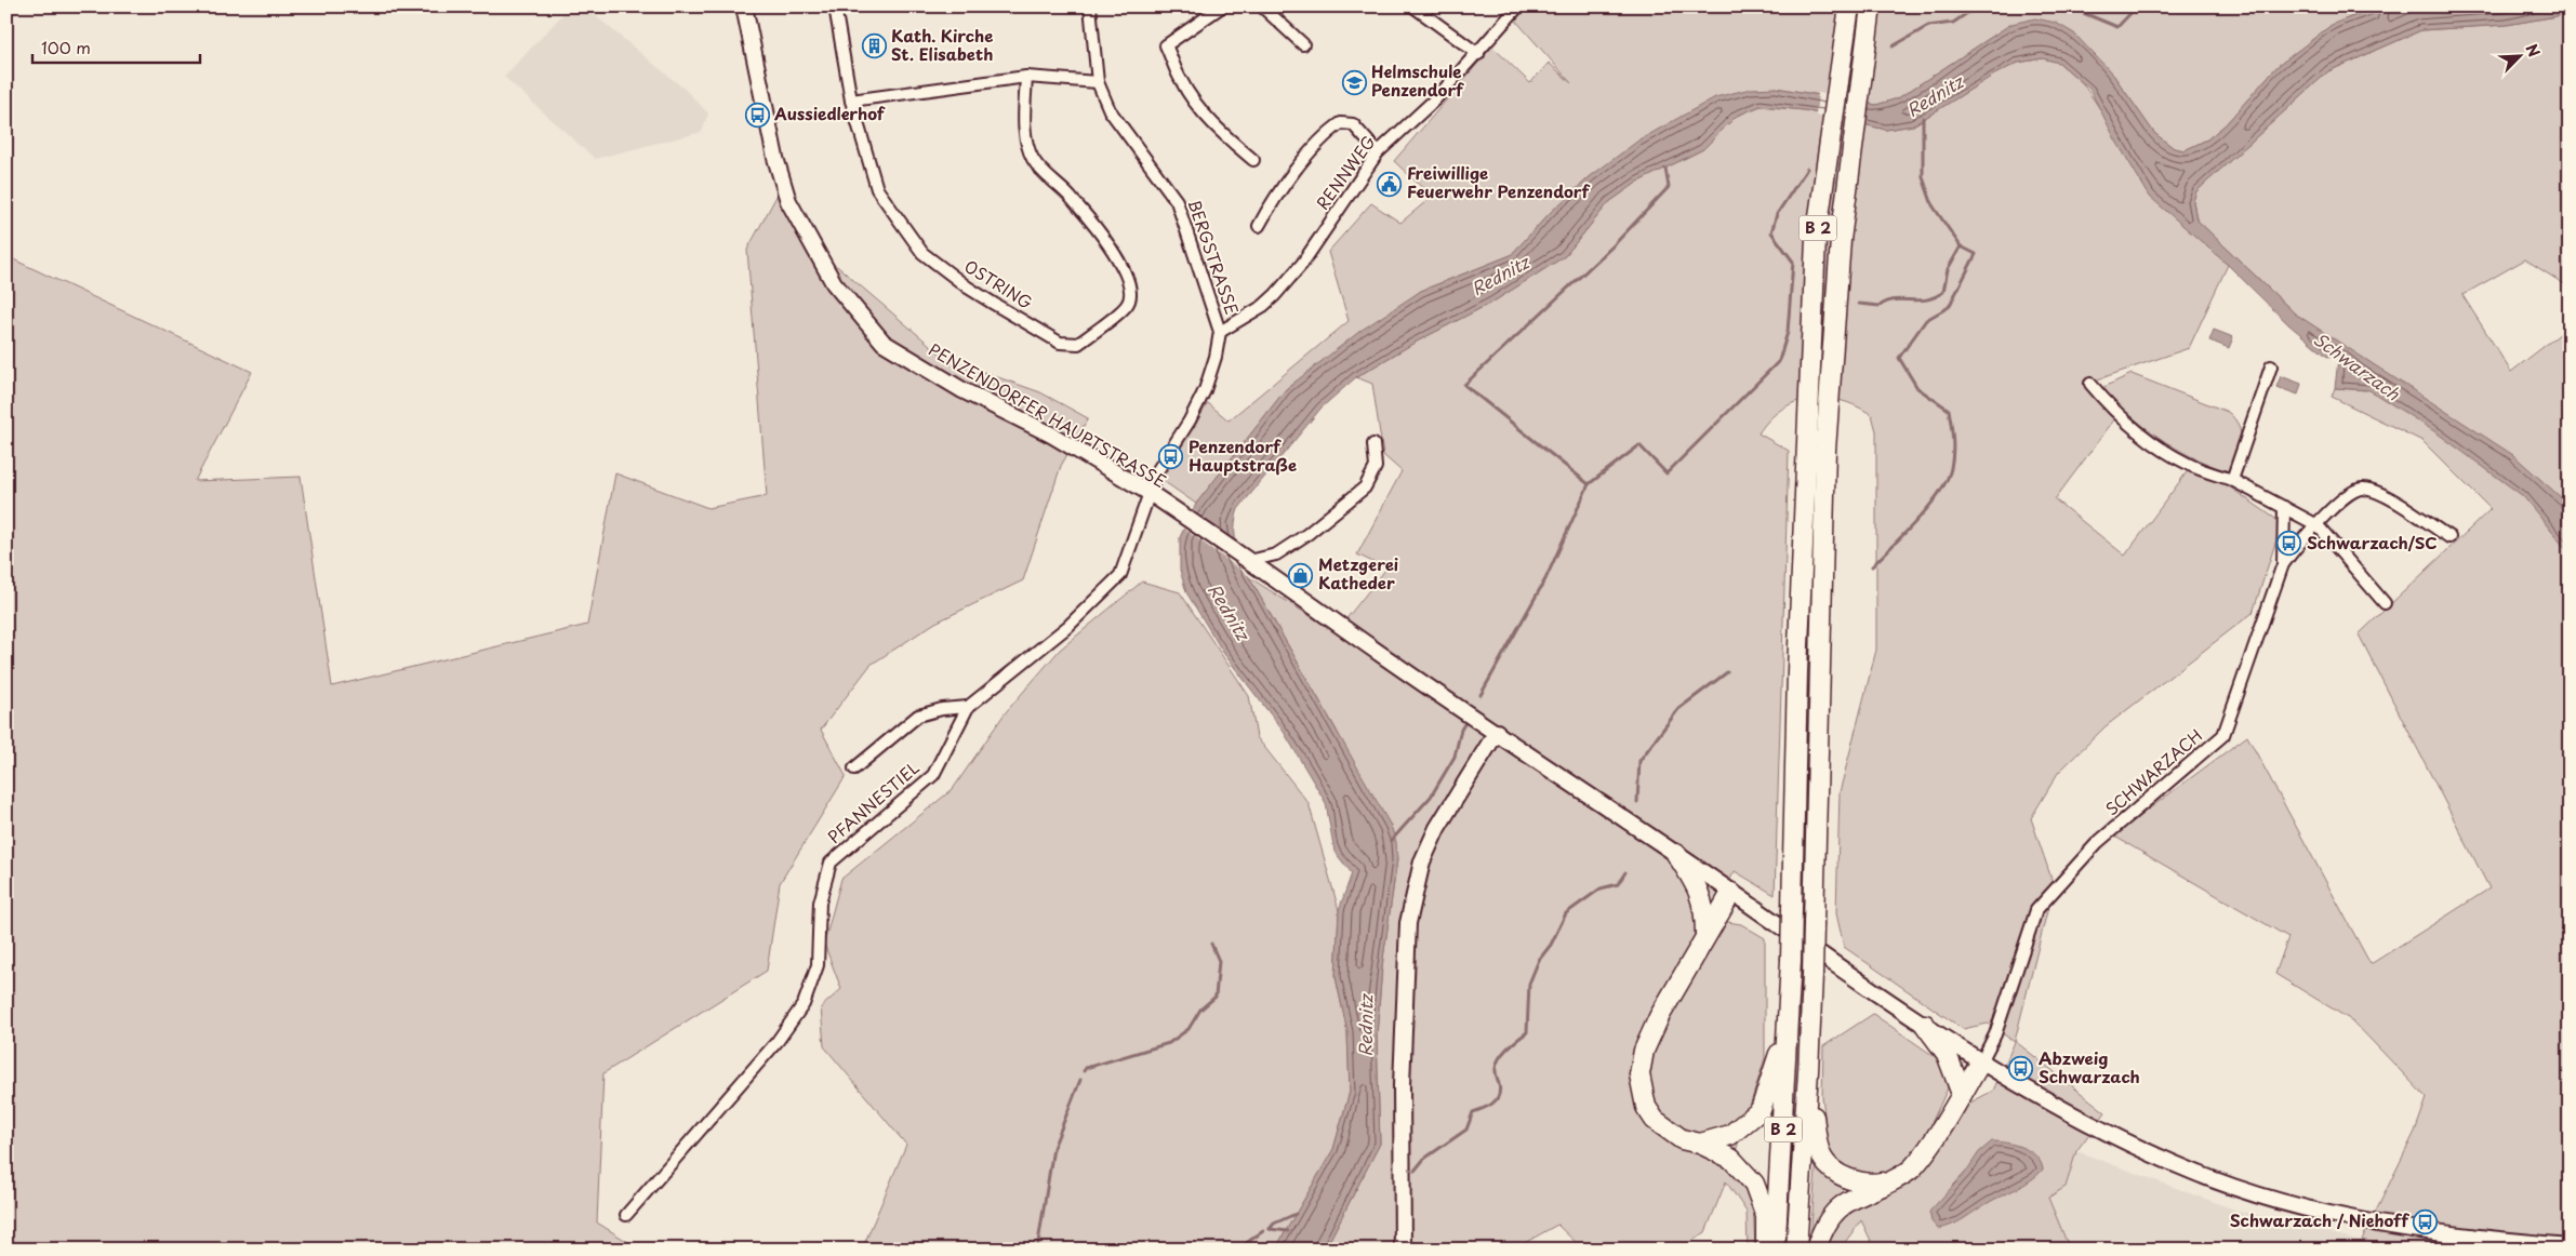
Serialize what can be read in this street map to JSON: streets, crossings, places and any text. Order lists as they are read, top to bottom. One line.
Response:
{"streets":{"highway":["B 2"],"main road":["PENZENDORFER HAUPTSTRASSE"],"street":["RENNWEG","BERGSTRASSE","OSTRING","SCHWARZACH","PFANNESTIEL"]},"crossings":[["RENNWEG","BERGSTRASSE"],["BERGSTRASSE","PENZENDORFER HAUPTSTRASSE"],["BERGSTRASSE","PFANNESTIEL"],["PENZENDORFER HAUPTSTRASSE","SCHWARZACH"],["PENZENDORFER HAUPTSTRASSE","PFANNESTIEL"]],"water":["Rednitz","Schwarzach"],"places":{"building":["Kath. Kirche St. Elisabeth"],"school or university":["Helmschule Penzendorf"],"bus stop":["Aussiedlerhof","Penzendorf Hauptstraße","Schwarzach/SC","Abzweig Schwarzach","Schwarzach / Niehoff"],"public building":["Freiwillige Feuerwehr Penzendorf"],"shop":["Metzgerei Katheder"]},"scale_bar":"100 m","north":"top right"}
